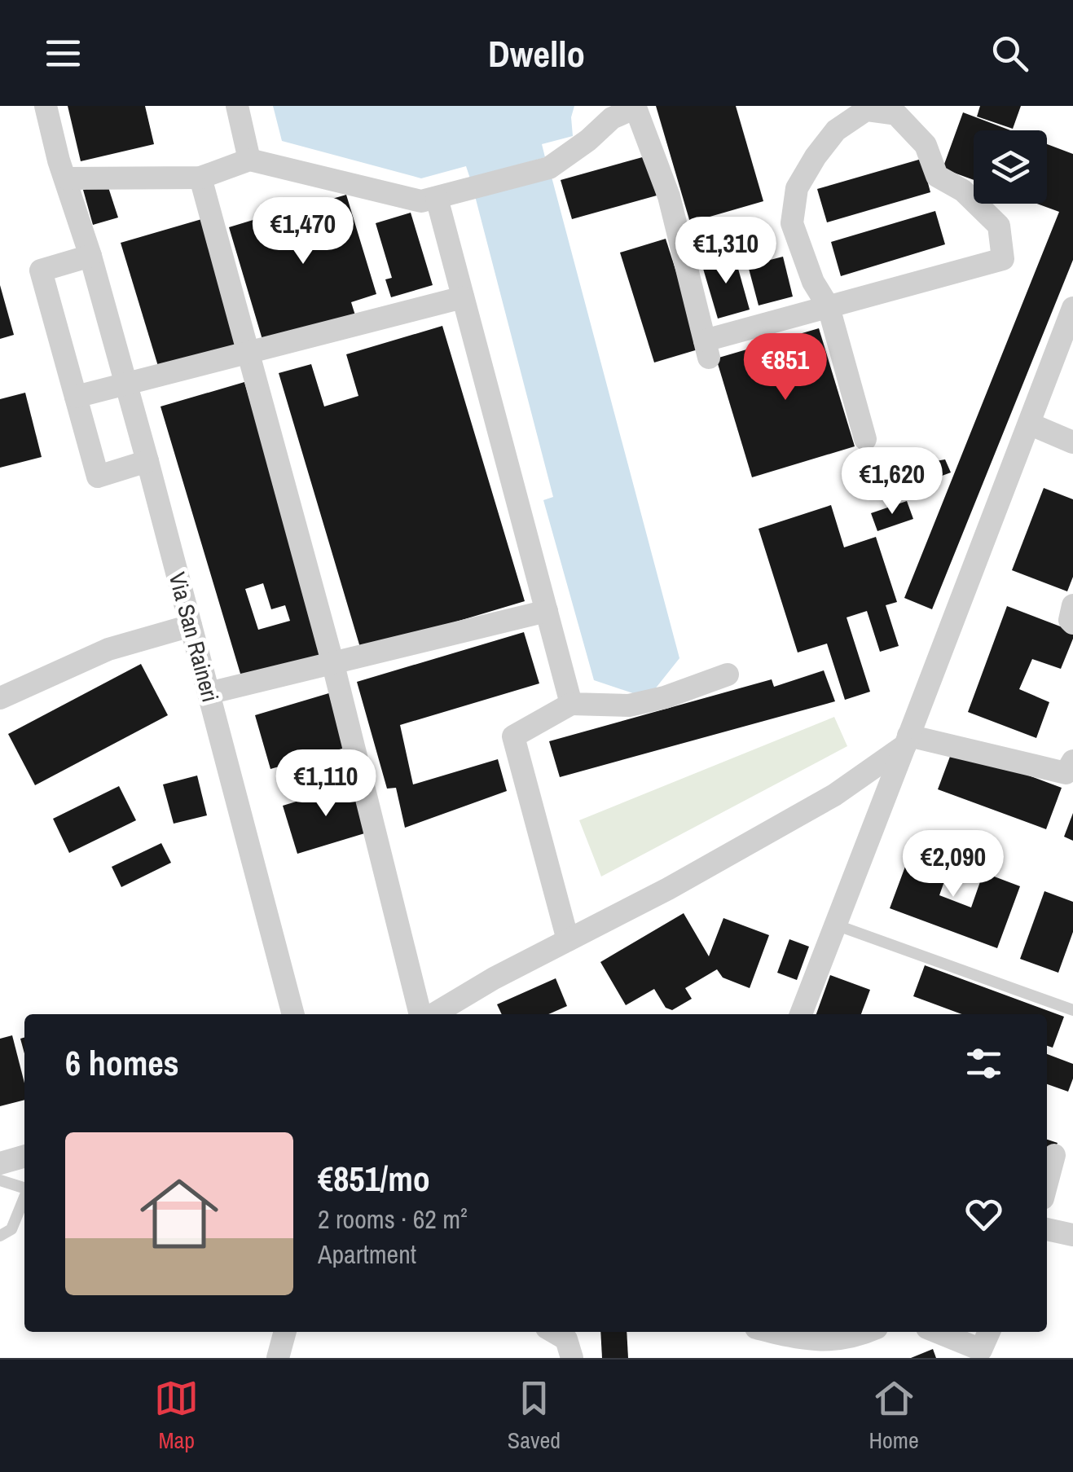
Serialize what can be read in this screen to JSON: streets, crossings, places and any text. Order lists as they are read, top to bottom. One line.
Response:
{"streets":{"street":["Via San Raineri"]},"page":{"header":"Dwello","price":["€1,470","€1,310","€851","€1,620","€1,110","€2,090"],"heading":"6 homes","list":[{"name":"€851/mo","note":"2 rooms · 62 m² · Apartment"}],"tabs":["Map","Saved","Home"]}}
